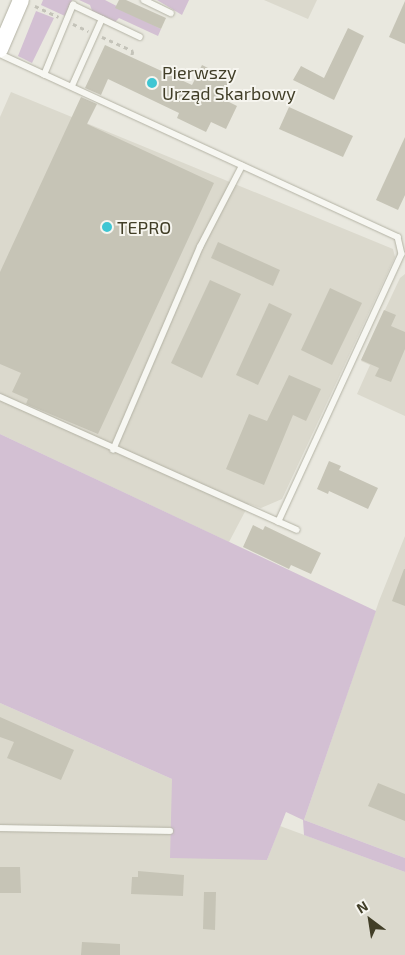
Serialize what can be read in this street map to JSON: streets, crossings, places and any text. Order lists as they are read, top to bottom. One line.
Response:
{"places":["Pierwszy Urząd Skarbowy","TEPRO"],"north":"top left"}
